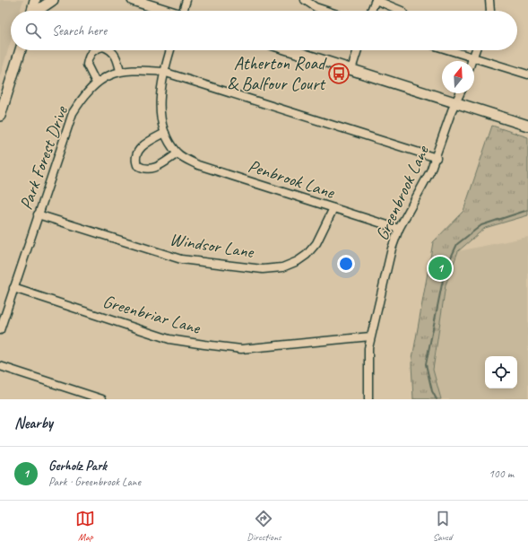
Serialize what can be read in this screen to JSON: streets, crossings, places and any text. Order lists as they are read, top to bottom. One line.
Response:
{"streets":{"street":["Park Forest Drive","Penbrook Lane","Greenbrook Lane","Windsor Lane","Greenbriar Lane"]},"crossings":[["Park Forest Drive","Penbrook Lane"],["Park Forest Drive","Greenbrook Lane"],["Park Forest Drive","Windsor Lane"],["Park Forest Drive","Greenbriar Lane"],["Penbrook Lane","Greenbrook Lane"],["Penbrook Lane","Windsor Lane"],["Greenbrook Lane","Greenbriar Lane"]],"places":{"bus stop":["Atherton Road & Balfour Court"]},"north":"top","page":{"search":"Search here","pins":"1","heading":"Nearby","list":[{"mark":"1","name":"Gerholz Park","note":"Park · Greenbrook Lane","value":"100 m"}],"nav":["Map","Directions","Saved"]}}
